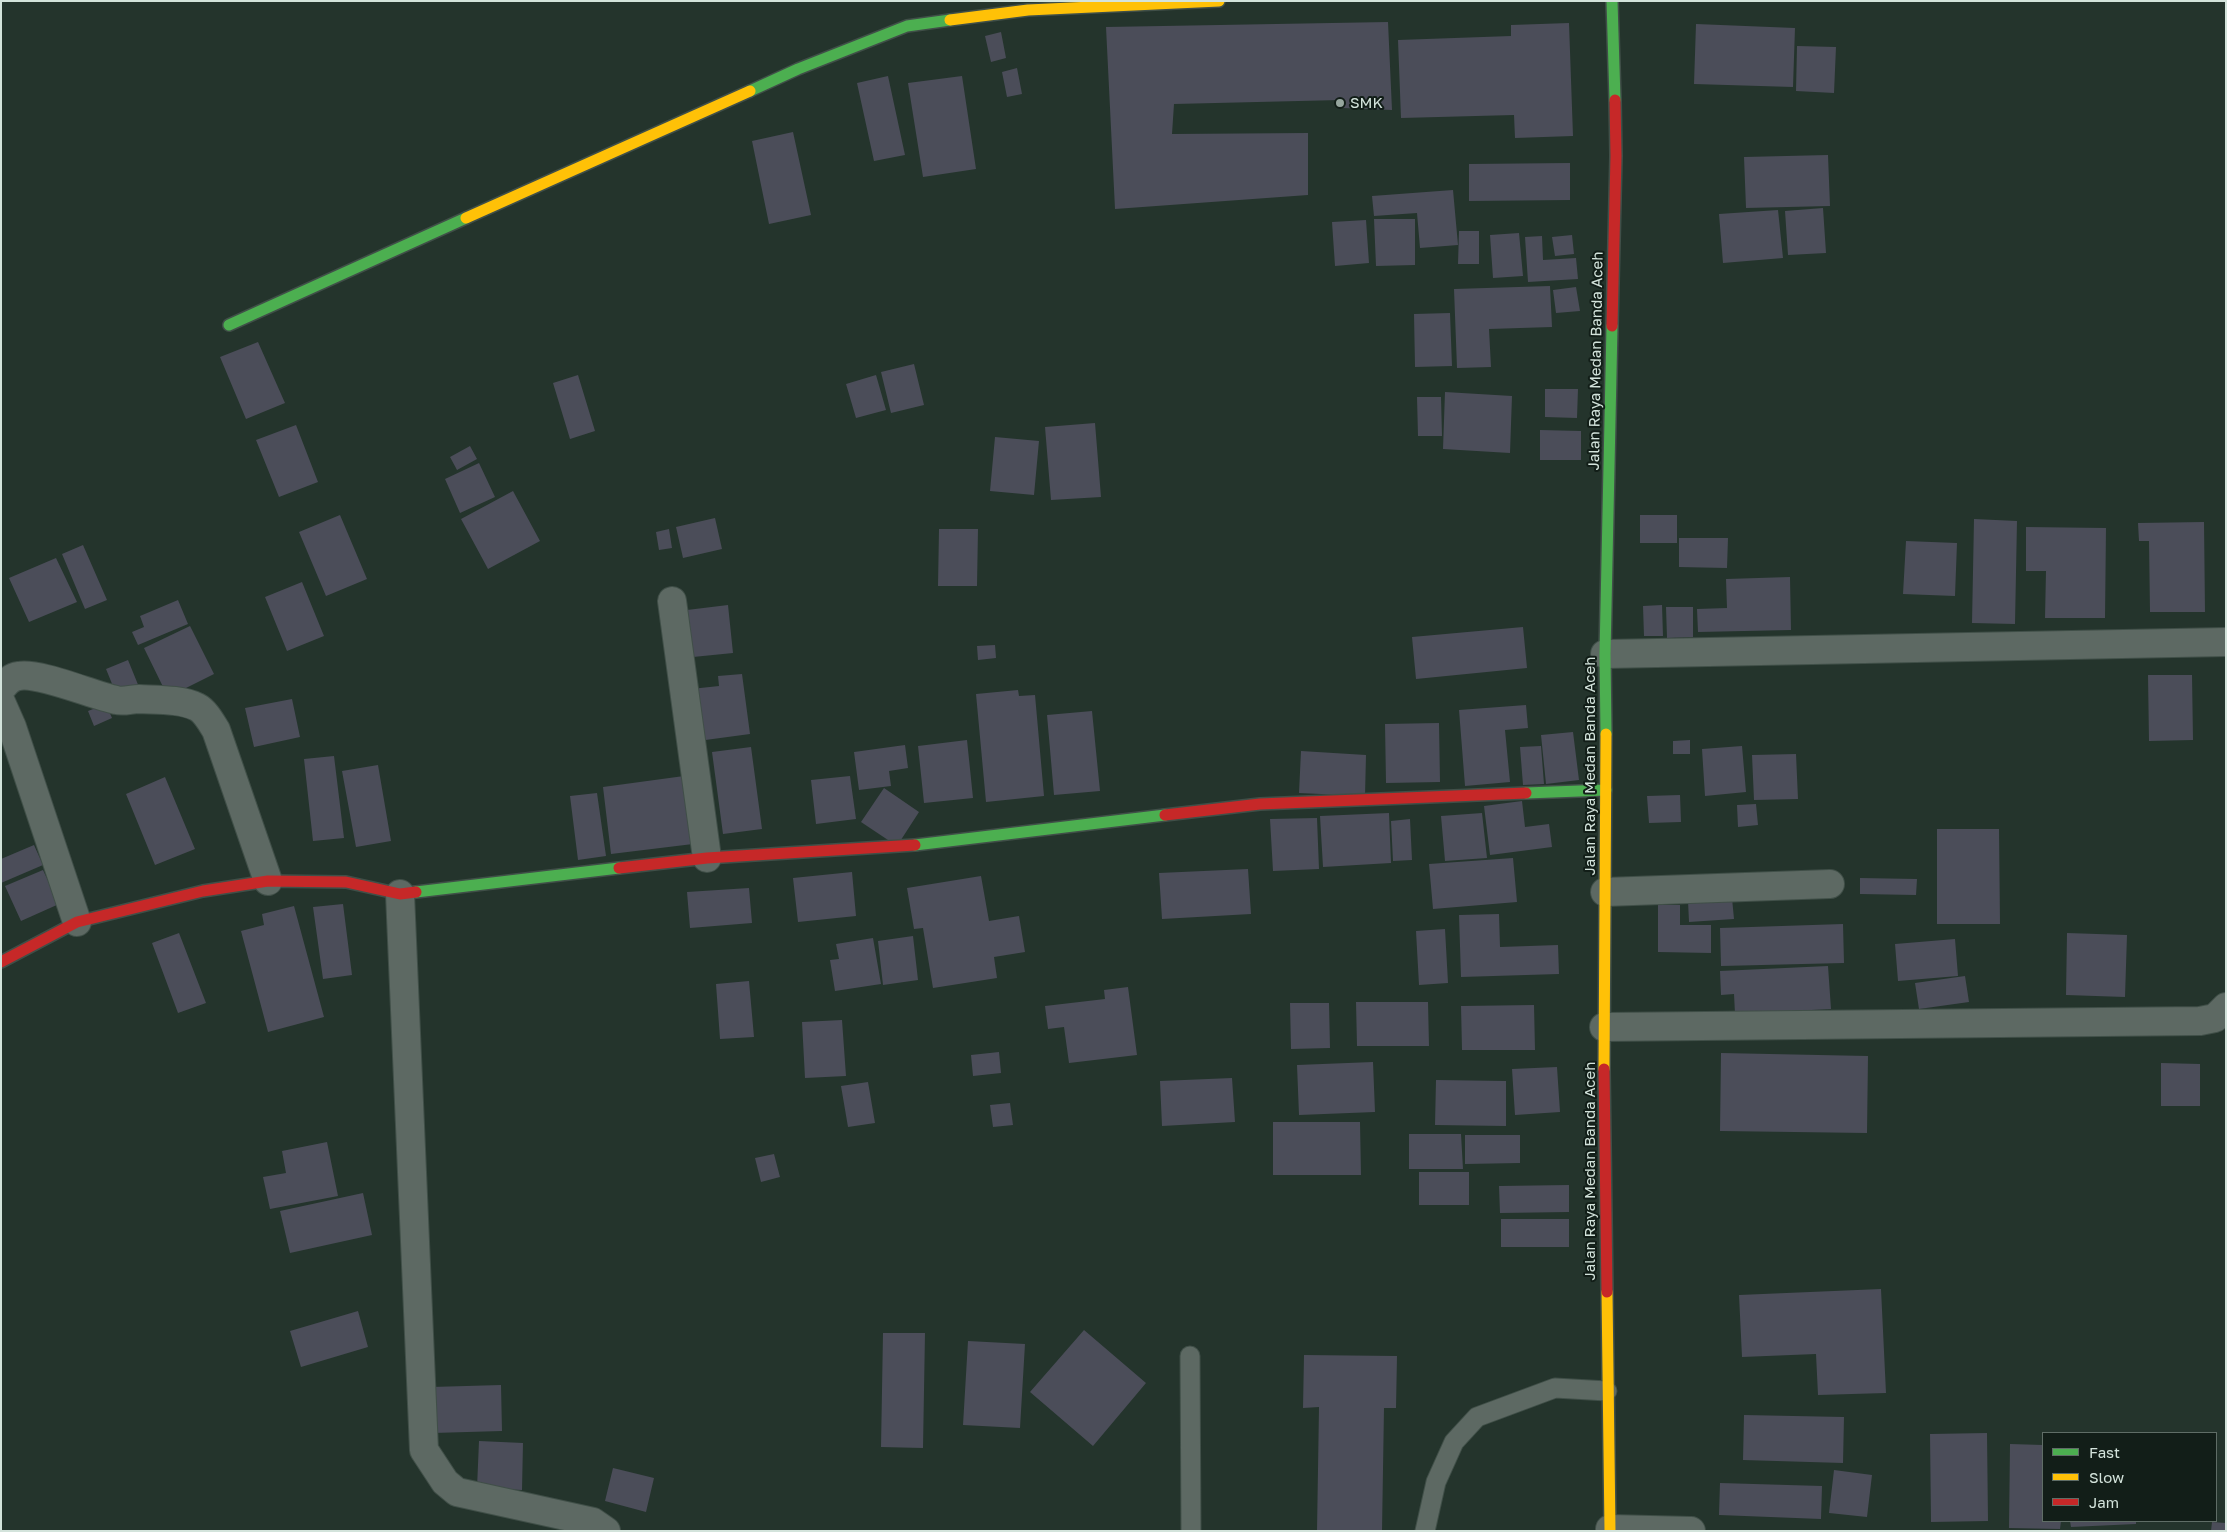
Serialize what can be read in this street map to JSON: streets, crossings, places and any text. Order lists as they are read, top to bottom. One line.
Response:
{"streets":{"main road":["Jalan Raya Medan Banda Aceh"]},"places":["SMK"],"legend":["Fast","Slow","Jam"]}
